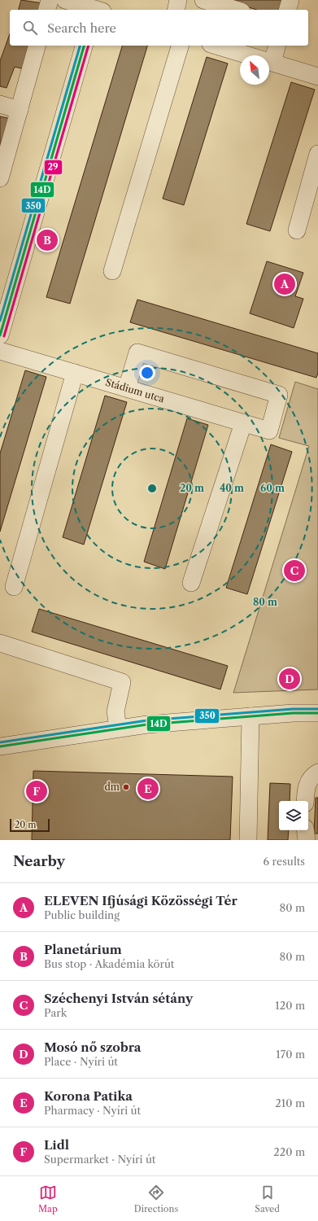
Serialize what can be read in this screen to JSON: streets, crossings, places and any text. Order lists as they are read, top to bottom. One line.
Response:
{"streets":{"street":["Stádium utca"]},"places":["dm"],"lines":["transit line 14D","transit line 29","transit line 350"],"scale_bar":"20 m","north":"top left","page":{"search":"Search here","pins":["B","A","C","D","E","F"],"scale":"20 m","heading":["Nearby","6 results"],"list":[{"mark":"A","name":"ELEVEN Ifjúsági Közösségi Tér","note":"Public building","value":"80 m"},{"mark":"B","name":"Planetárium","note":"Bus stop · Akadémia körút","value":"80 m"},{"mark":"C","name":"Széchenyi István sétány","note":"Park","value":"120 m"},{"mark":"D","name":"Mosó nő szobra","note":"Place · Nyíri út","value":"170 m"},{"mark":"E","name":"Korona Patika","note":"Pharmacy · Nyíri út","value":"210 m"},{"mark":"F","name":"Lidl","note":"Supermarket · Nyíri út","value":"220 m"}],"nav":["Map","Directions","Saved"]},"rings":["20 m","40 m","60 m","80 m"]}
